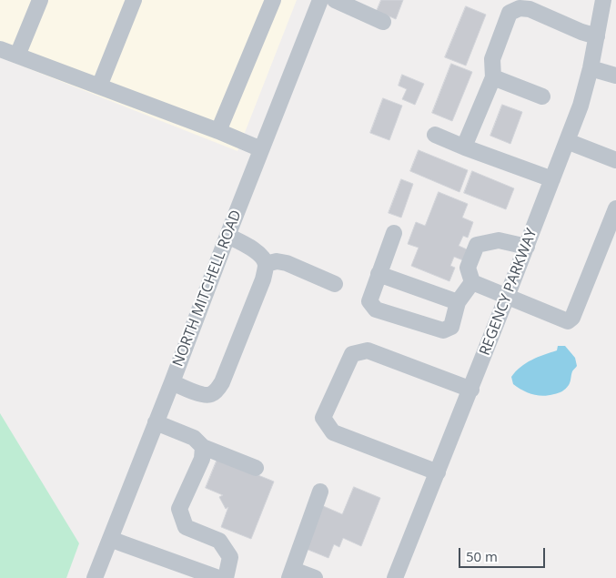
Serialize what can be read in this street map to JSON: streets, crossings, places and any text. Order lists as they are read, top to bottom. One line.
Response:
{"streets":{"street":["NORTH MITCHELL ROAD","REGENCY PARKWAY"]},"scale_bar":"50 m"}
